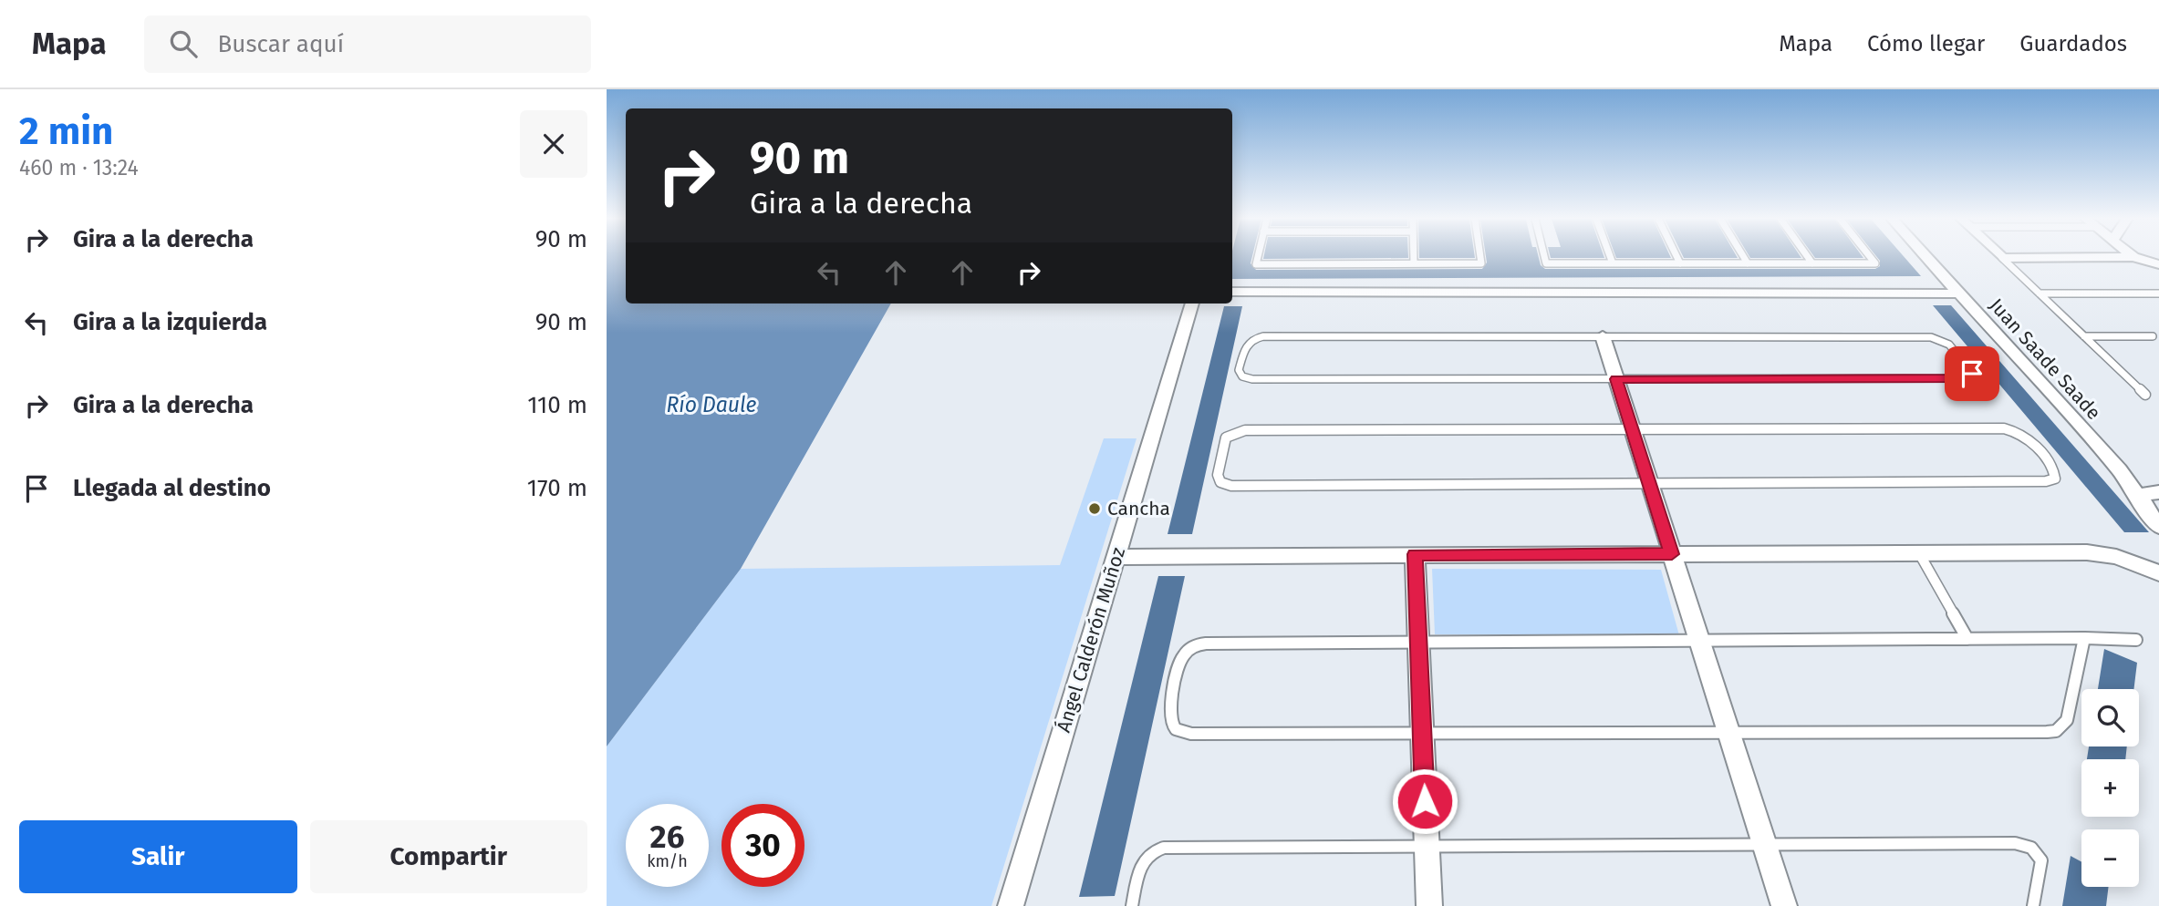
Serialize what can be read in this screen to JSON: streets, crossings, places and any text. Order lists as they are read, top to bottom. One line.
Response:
{"streets":{"street":["Juan Saade Saade","Ángel Calderón Muñoz"]},"water":["Río Daule"],"places":["Cancha"],"page":{"header":"Mapa","search":"Buscar aquí","nav":["Mapa","Cómo llegar","Guardados"],"heading":["2 min","460 m · 13:24"],"turn":["90 m","Gira a la derecha"],"list":[{"name":"Gira a la derecha","value":"90 m"},{"name":"Gira a la izquierda","value":"90 m"},{"name":"Gira a la derecha","value":"110 m"},{"name":"Llegada al destino","value":"170 m"}],"map_buttons":["+","−"],"speed":"26 km/h","limit":"30","buttons":["Salir","Compartir"]}}
